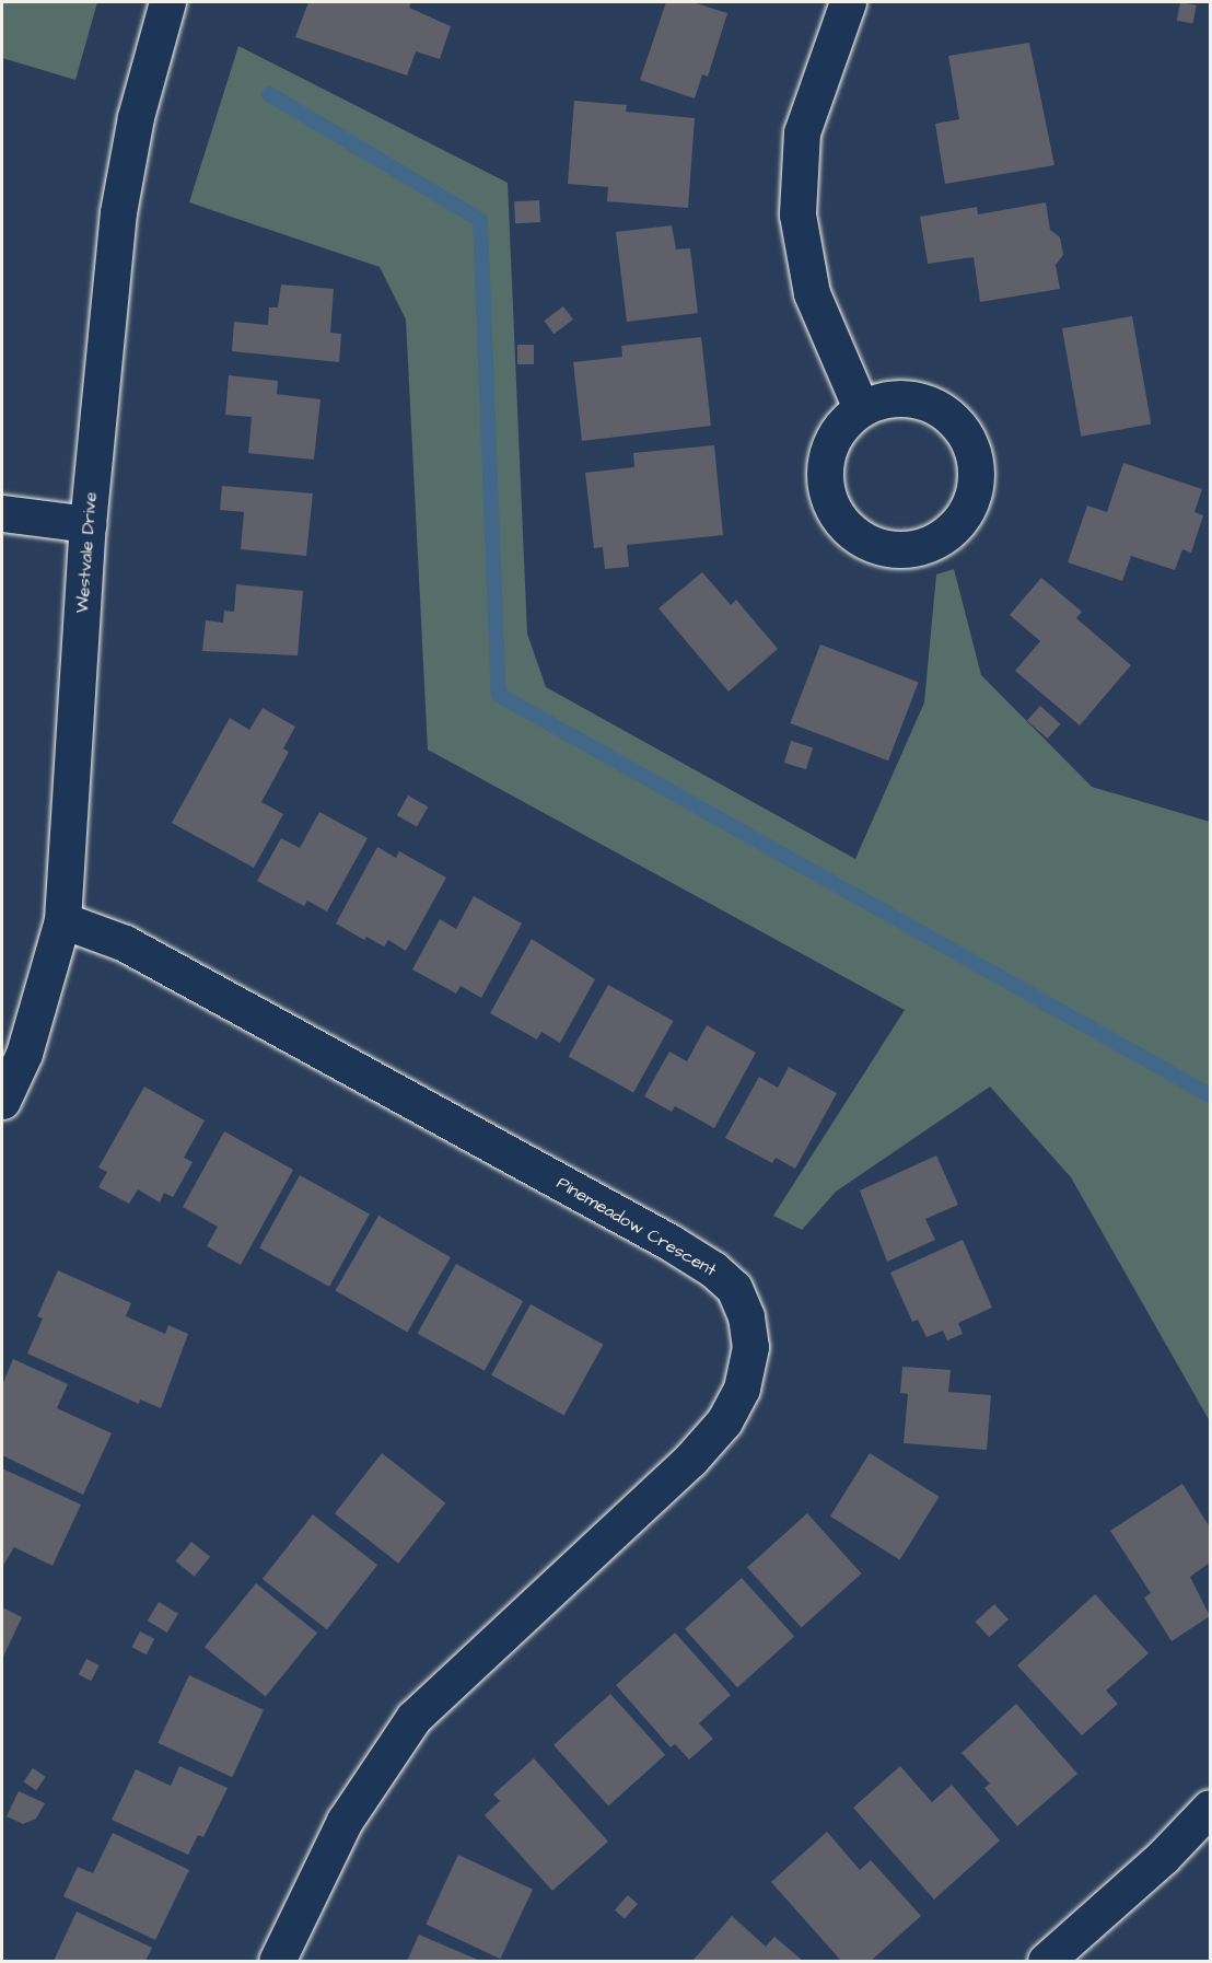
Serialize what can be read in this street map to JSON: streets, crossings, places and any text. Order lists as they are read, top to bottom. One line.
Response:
{"streets":{"street":["Westvale Drive","Pinemeadow Crescent"]},"crossings":[["Westvale Drive","Pinemeadow Crescent"]]}
